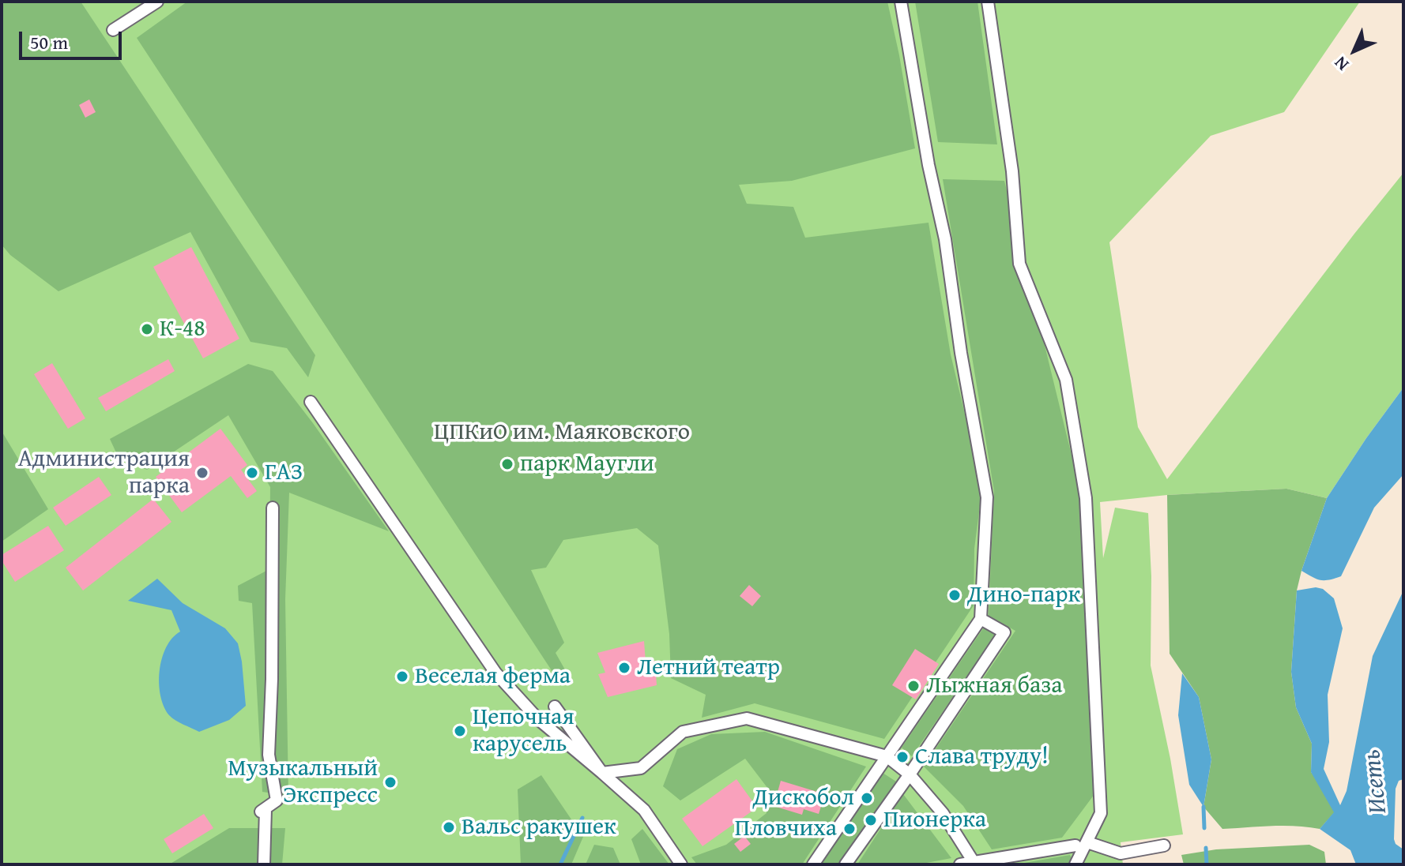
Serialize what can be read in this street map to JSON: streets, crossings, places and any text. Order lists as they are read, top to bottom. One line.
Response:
{"water":["Исеть"],"parks":["ЦПКиО им. Маяковского"],"places":["К-48","парк Маугли","Администрация парка","ГАЗ","Дино-парк","Летний театр","Веселая ферма","Лыжная база","Цепочная карусель","Слава труду!","Музыкальный Экспресс","Дискобол","Пионерка","Вальс ракушек","Пловчиха"],"scale_bar":"50 m","north":"bottom left"}
